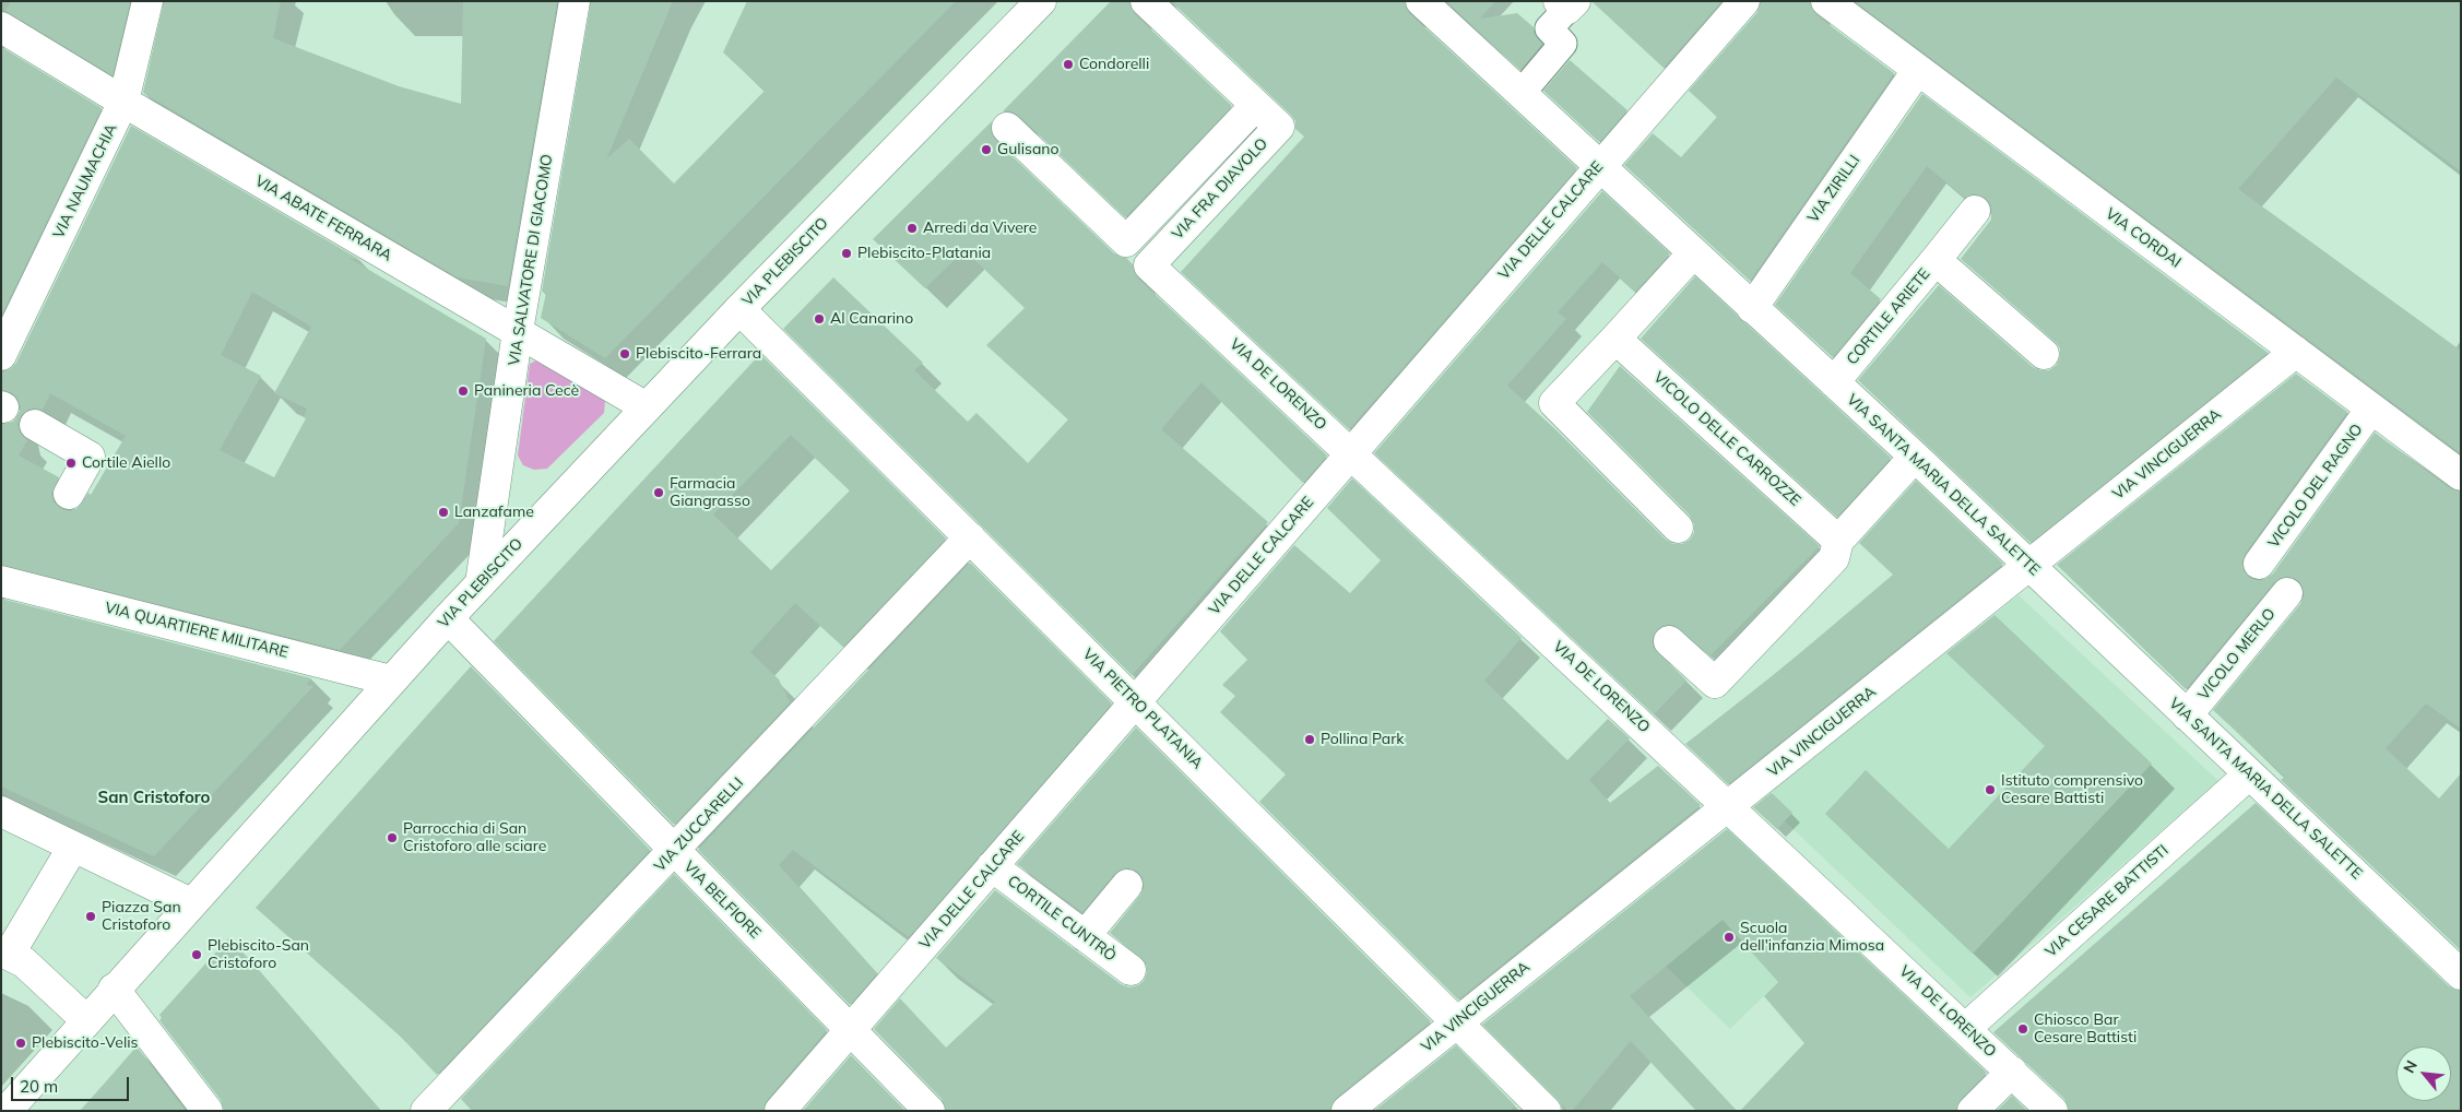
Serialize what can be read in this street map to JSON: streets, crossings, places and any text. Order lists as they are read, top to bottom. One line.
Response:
{"streets":{"street":["VIA NAUMACHIA","VIA FRA DIAVOLO","VIA ZIRILLI","VIA ABATE FERRARA","VIA DELLE CALCARE","VIA CORDAI","VIA SALVATORE DI GIACOMO","VIA PLEBISCITO","CORTILE ARIETE","VIA DE LORENZO","VICOLO DELLE CARROZZE","VIA VINCIGUERRA","VIA SANTA MARIA DELLA SALETTE","VICOLO DEL RAGNO","VIA QUARTIERE MILITARE","VICOLO MERLO","VIA PIETRO PLATANIA","VIA ZUCCARELLI","VIA BELFIORE","VIA CESARE BATTISTI","CORTILE CUNTRÒ"]},"crossings":[["VIA NAUMACHIA","VIA ABATE FERRARA"],["VIA FRA DIAVOLO","VIA DE LORENZO"],["VIA ZIRILLI","VIA CORDAI"],["VIA ZIRILLI","VIA SANTA MARIA DELLA SALETTE"],["VIA ABATE FERRARA","VIA SALVATORE DI GIACOMO"],["VIA ABATE FERRARA","VIA PLEBISCITO"],["VIA DELLE CALCARE","VIA DE LORENZO"],["VIA DELLE CALCARE","VIA SANTA MARIA DELLA SALETTE"],["VIA DELLE CALCARE","VIA PIETRO PLATANIA"],["VIA DELLE CALCARE","VIA BELFIORE"],["VIA DELLE CALCARE","CORTILE CUNTRÒ"],["VIA CORDAI","VIA VINCIGUERRA"],["VIA CORDAI","VICOLO DEL RAGNO"],["VIA SALVATORE DI GIACOMO","VIA PLEBISCITO"],["VIA PLEBISCITO","VIA QUARTIERE MILITARE"],["VIA PLEBISCITO","VIA PIETRO PLATANIA"],["VIA PLEBISCITO","VIA BELFIORE"],["CORTILE ARIETE","VIA SANTA MARIA DELLA SALETTE"],["VIA DE LORENZO","VIA VINCIGUERRA"],["VIA DE LORENZO","VIA CESARE BATTISTI"],["VIA VINCIGUERRA","VIA SANTA MARIA DELLA SALETTE"],["VIA VINCIGUERRA","VIA PIETRO PLATANIA"],["VIA SANTA MARIA DELLA SALETTE","VICOLO MERLO"],["VIA SANTA MARIA DELLA SALETTE","VIA CESARE BATTISTI"],["VIA PIETRO PLATANIA","VIA ZUCCARELLI"],["VIA ZUCCARELLI","VIA BELFIORE"]],"districts":["San Cristoforo"],"places":["Condorelli","Gulisano","Arredi da Vivere","Plebiscito-Platania","Al Canarino","Plebiscito-Ferrara","Panineria Cecè","Cortile Aiello","Farmacia Giangrasso","Lanzafame","Pollina Park","Istituto comprensivo Cesare Battisti","Parrocchia di San Cristoforo alle sciare","Piazza San Cristoforo","Scuola dell'infanzia Mimosa","Plebiscito-San Cristoforo","Chiosco Bar Cesare Battisti","Plebiscito-Velis"],"scale_bar":"20 m","north":"top left"}
